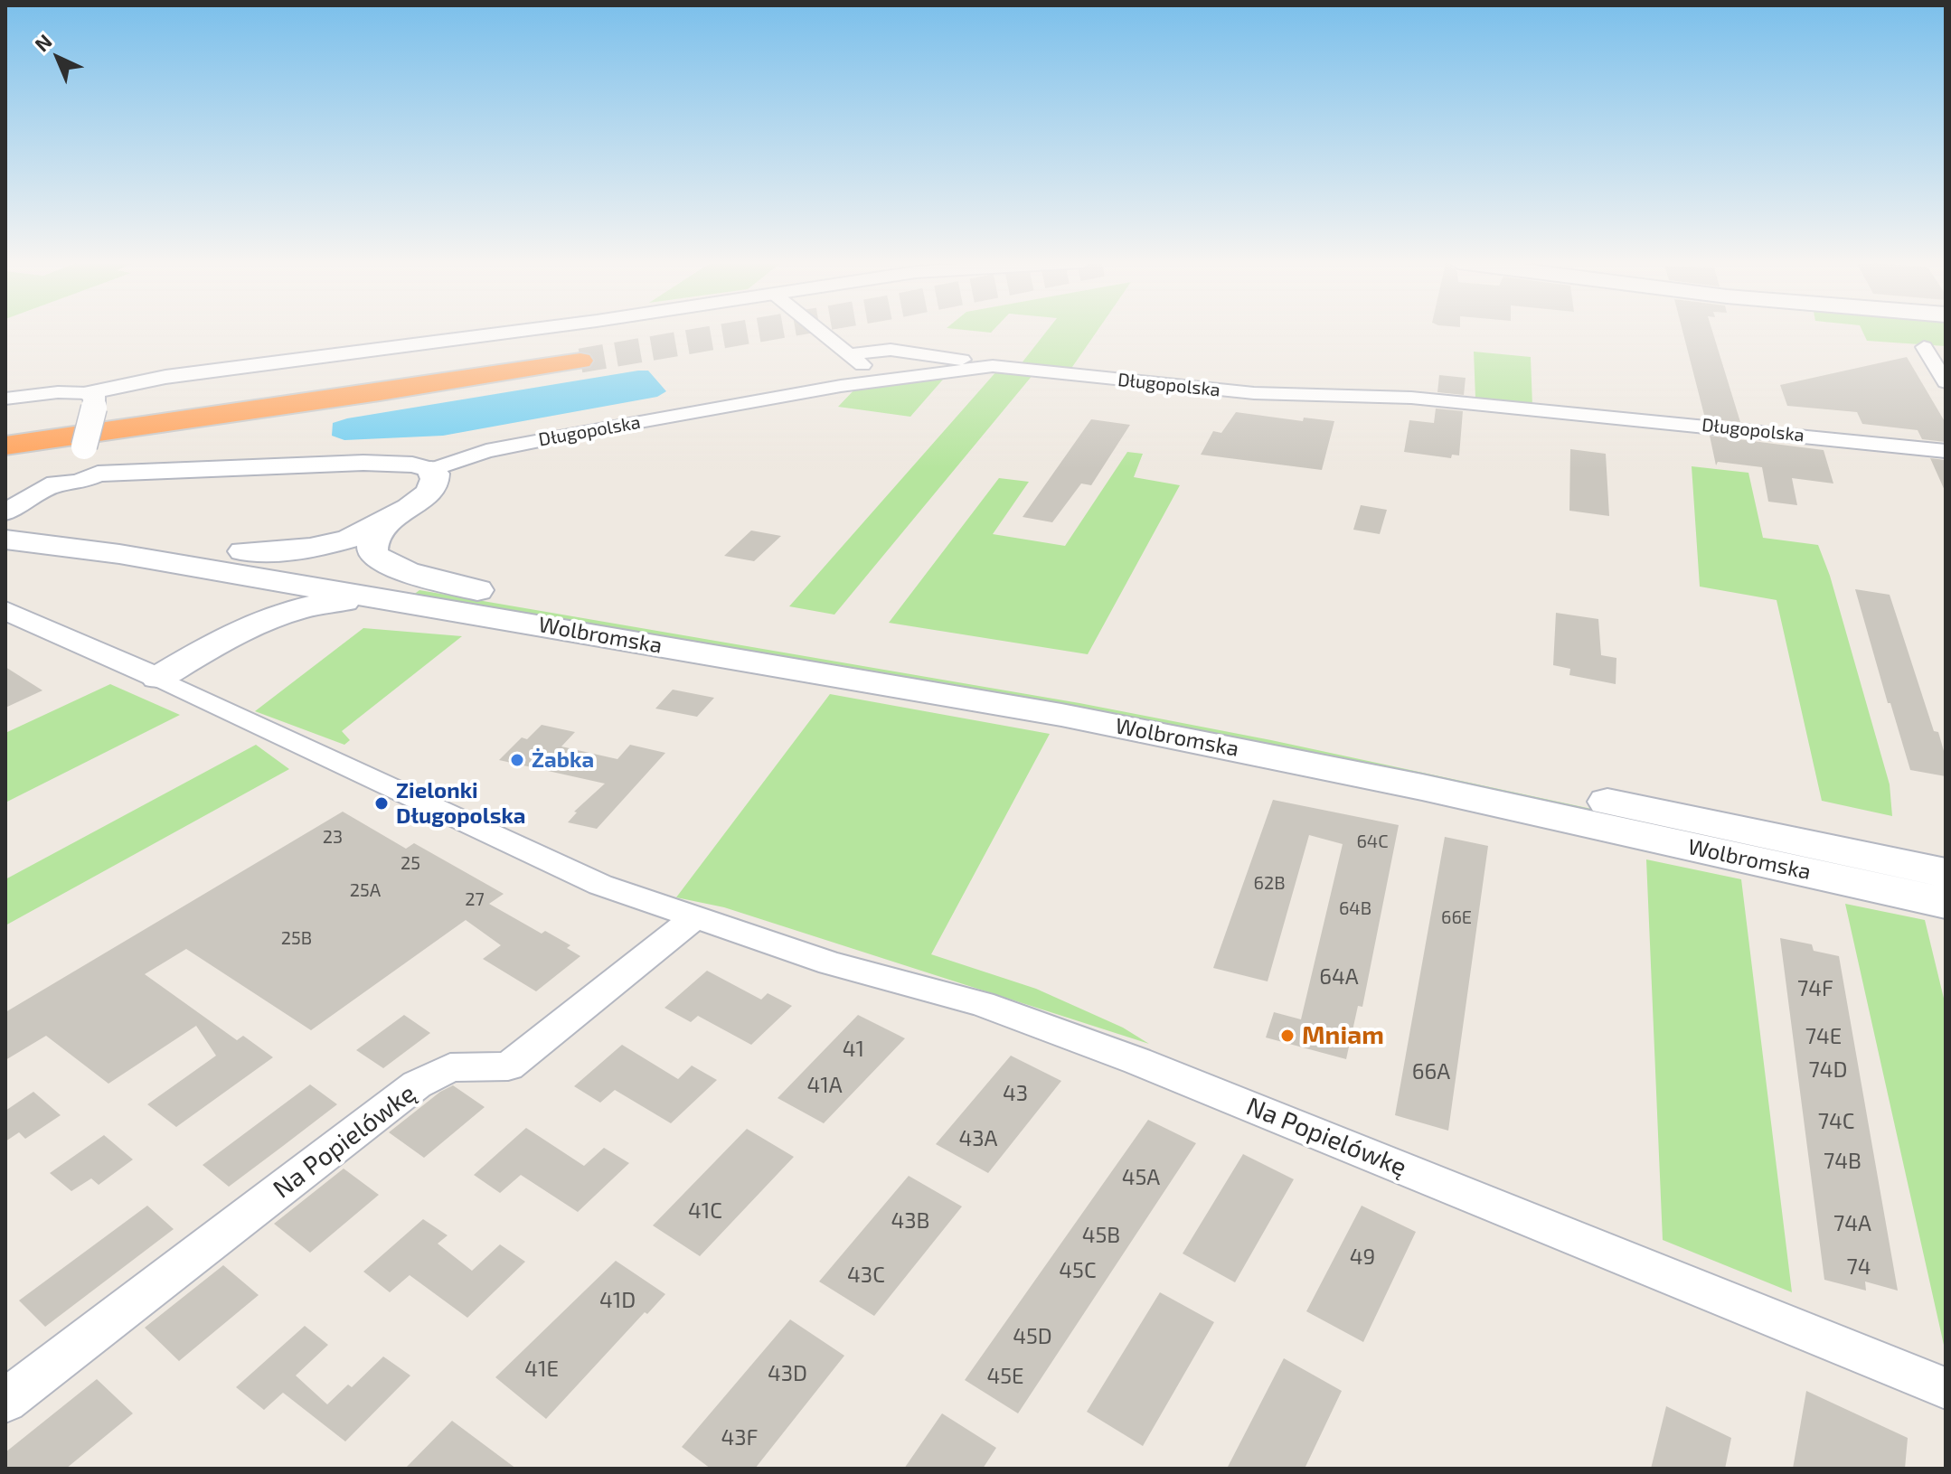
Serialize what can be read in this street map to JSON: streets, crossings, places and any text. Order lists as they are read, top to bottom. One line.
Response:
{"streets":{"main road":["Wolbromska"],"street":["Długopolska","Na Popielówkę"]},"places":["Żabka","Zielonki Długopolska","Mniam"],"house_numbers":["23","64C","25","62B","25A","27","64B","66E","25B","64A","74F","74E","41","74D","66A","41A","43","74C","43A","74B","45A","41C","43B","74A","45B","49","74","45C","43C","41D","45D","41E","43D","45E","43F"],"north":"top left"}
